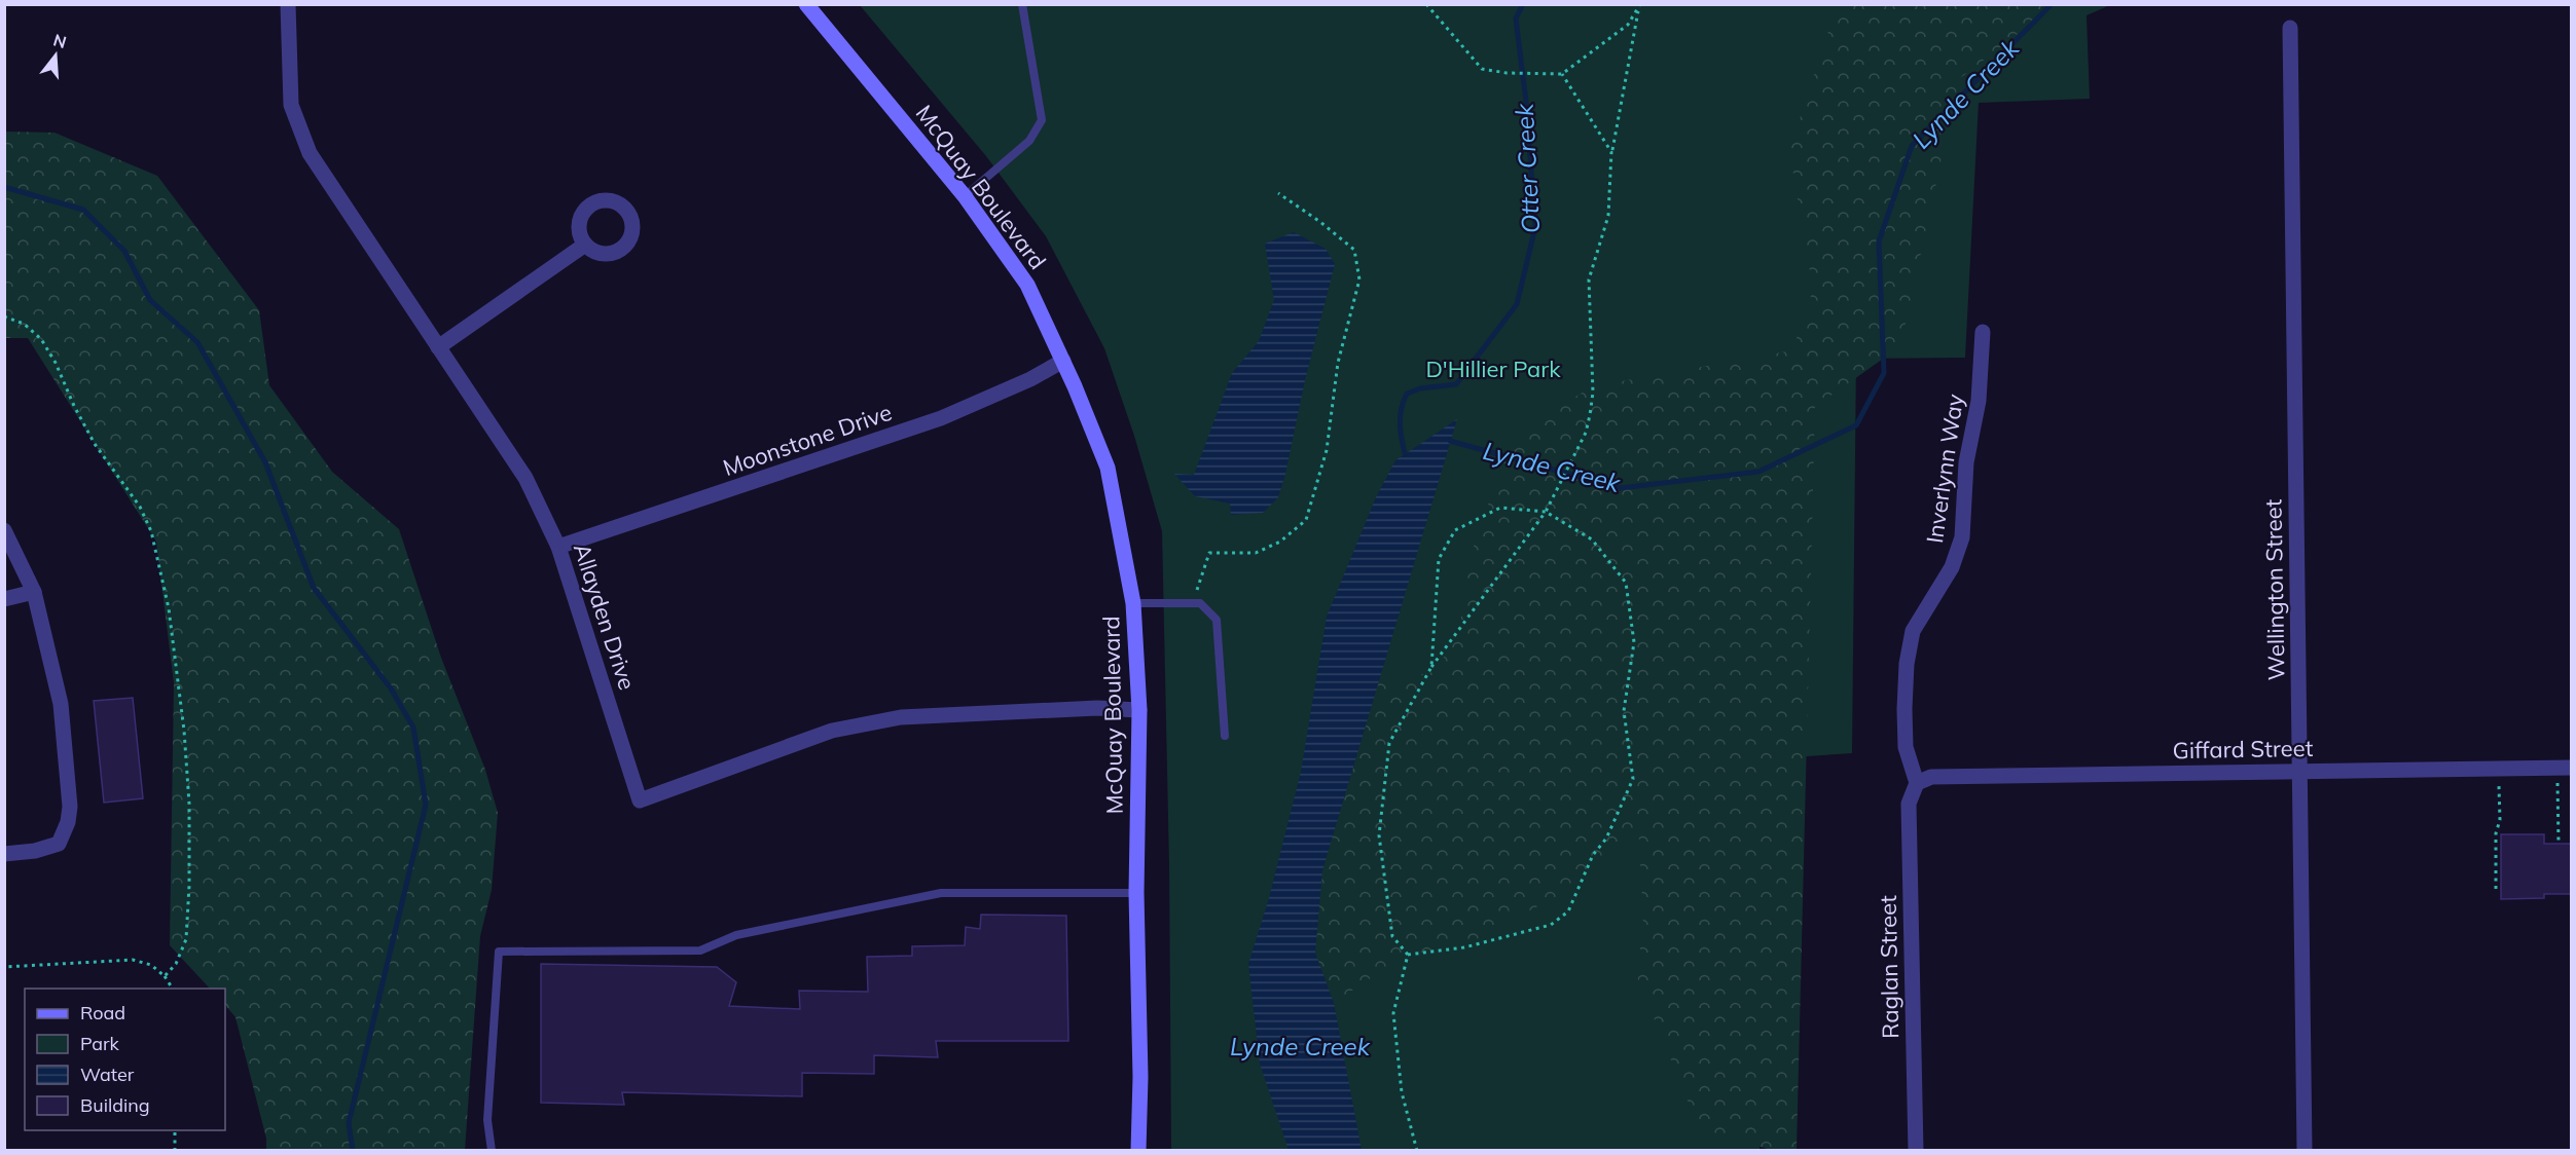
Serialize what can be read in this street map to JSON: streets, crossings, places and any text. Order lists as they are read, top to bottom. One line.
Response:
{"streets":{"street":["McQuay Boulevard","Moonstone Drive","Inverlynn Way","Wellington Street","Allayden Drive","Giffard Street","Raglan Street"]},"crossings":[["McQuay Boulevard","Moonstone Drive"],["McQuay Boulevard","Allayden Drive"],["Moonstone Drive","Allayden Drive"],["Inverlynn Way","Giffard Street"],["Inverlynn Way","Raglan Street"],["Wellington Street","Giffard Street"],["Giffard Street","Raglan Street"]],"water":["Lynde Creek","Otter Creek"],"parks":["D'Hillier Park"],"legend":["Road","Park","Water","Building"],"north":"top"}
